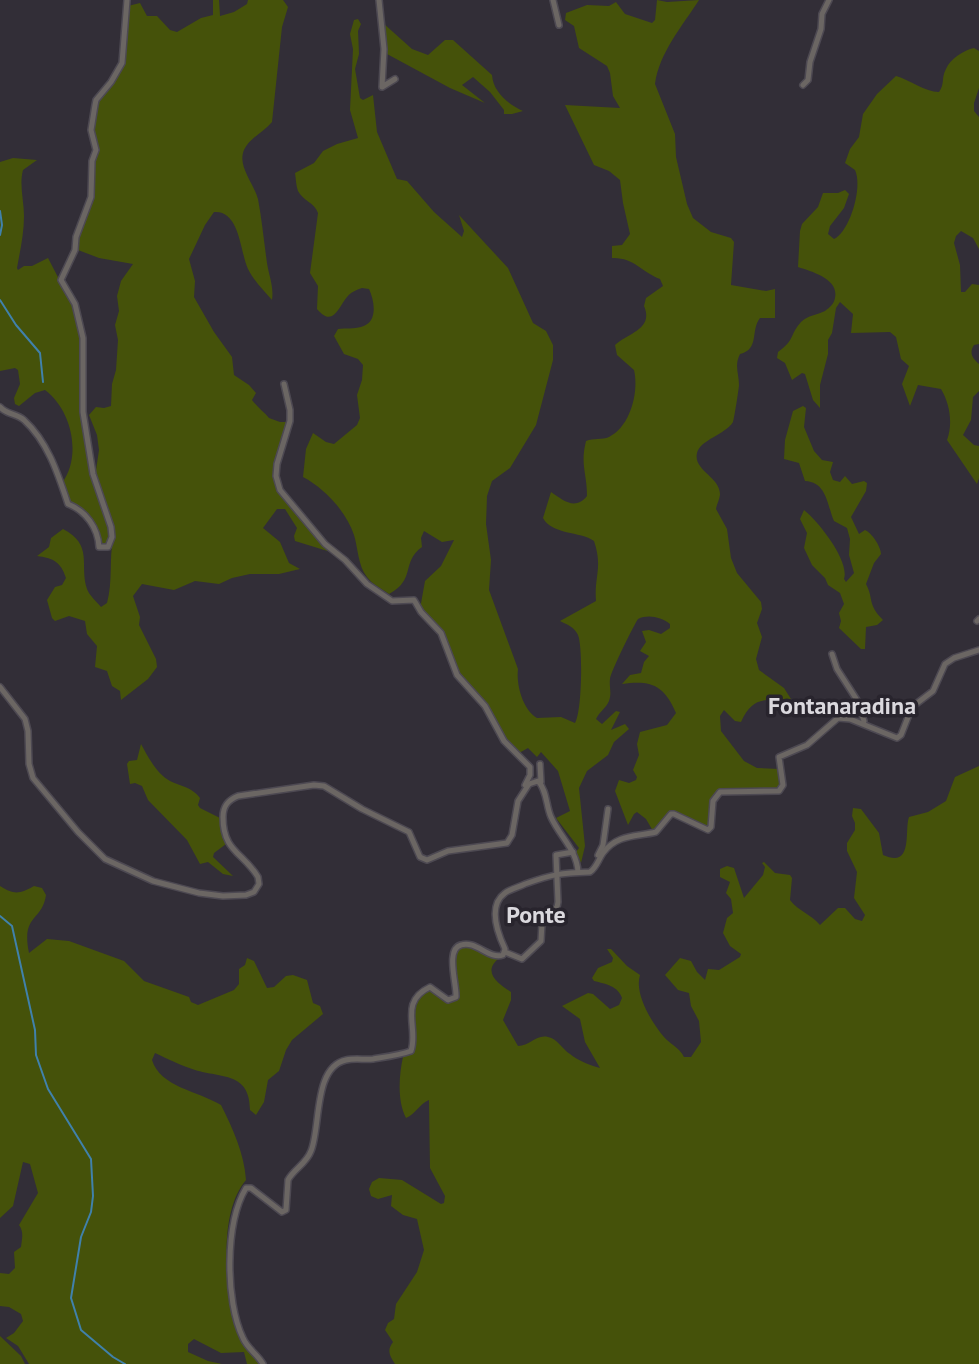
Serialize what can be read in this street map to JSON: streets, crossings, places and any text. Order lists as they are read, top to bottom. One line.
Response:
{"districts":["Fontanaradina","Ponte"]}
